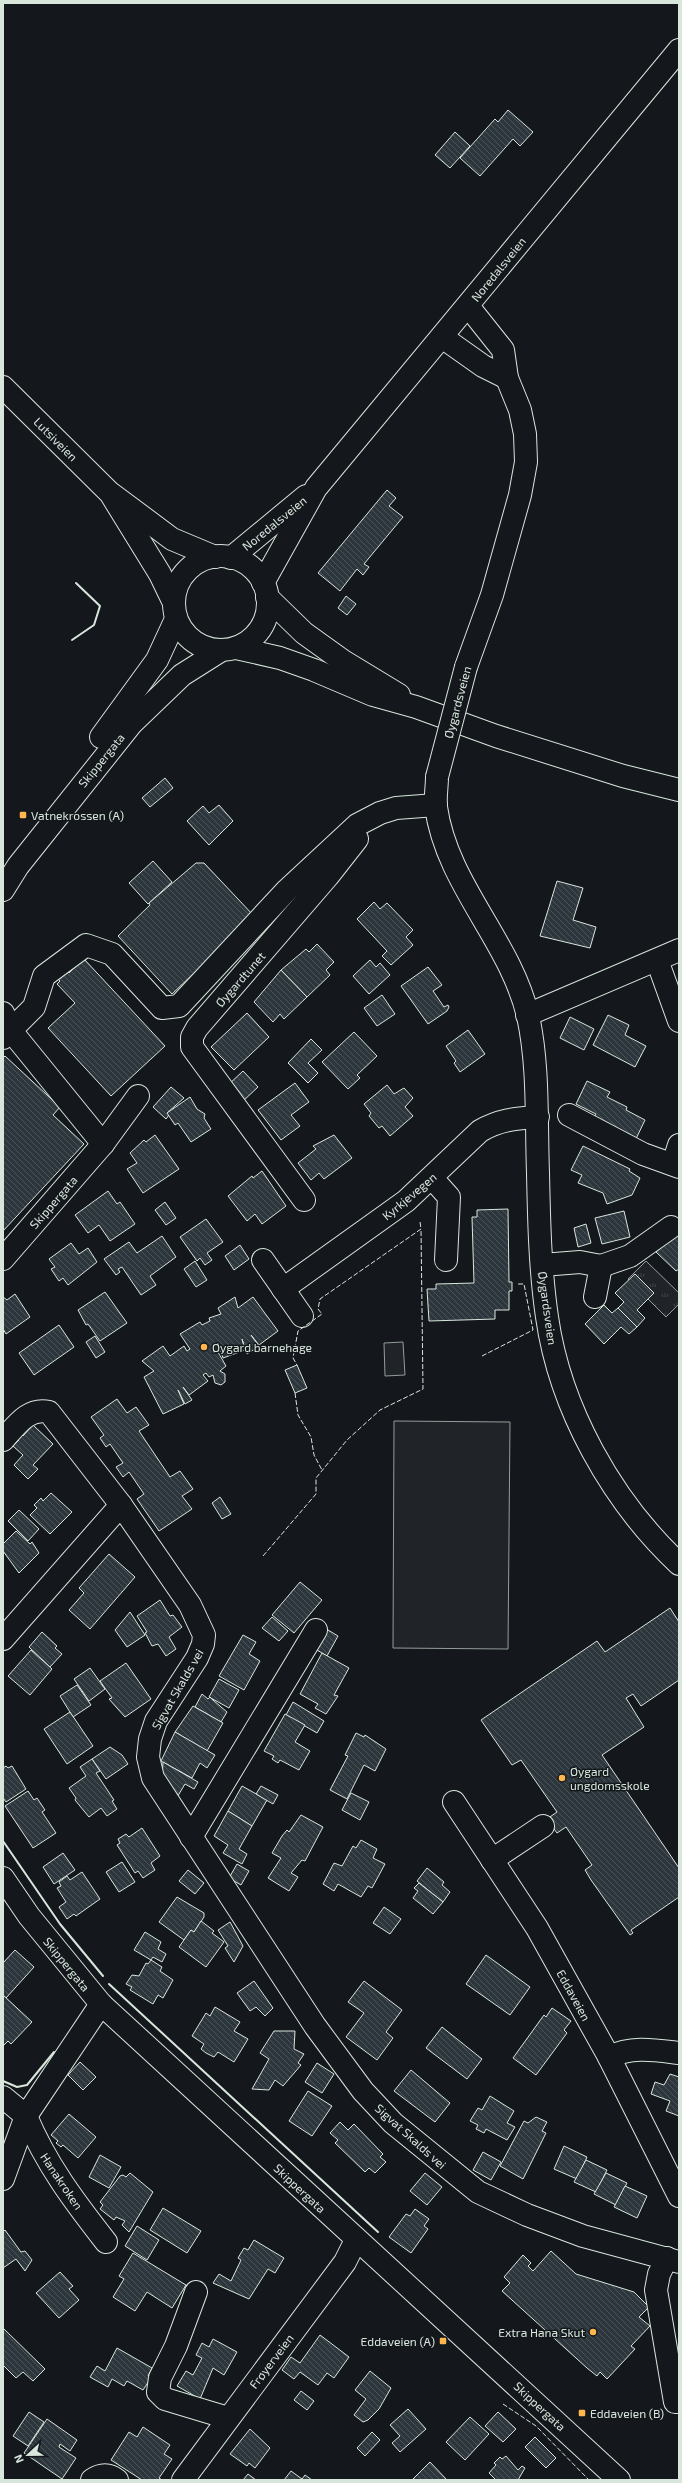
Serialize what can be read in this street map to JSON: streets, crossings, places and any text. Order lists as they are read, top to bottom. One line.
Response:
{"streets":{"street":["Noredalsveien","Lutsiveien","Øygardsveien","Skippergata","Øygardtunet","Kyrkjevegen","Sigvat Skalds vei","Eddaveien","Hanakroken","Frøyerveien"]},"crossings":[["Noredalsveien","Lutsiveien"],["Noredalsveien","Øygardsveien"],["Noredalsveien","Skippergata"],["Lutsiveien","Skippergata"],["Øygardsveien","Kyrkjevegen"],["Skippergata","Frøyerveien"]],"places":{"transit":["Vatnekrossen (A)","Eddaveien (A)","Eddaveien (B)"],"other":["Øygard barnehage","Øygard ungdomsskole","Extra Hana Skut"]},"north":"left"}
